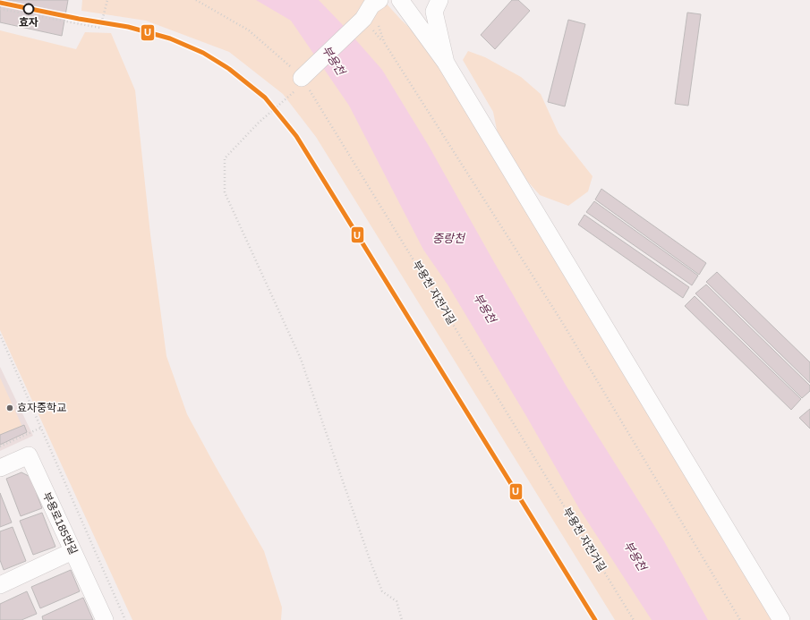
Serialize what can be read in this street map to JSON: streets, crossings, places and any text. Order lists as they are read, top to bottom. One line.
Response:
{"streets":{"street":["부용로185번길"],"path":["부용천 자전거길"]},"water":["부용천","중랑천"],"places":["효자","효자중학교"],"lines":["transit line U"]}
